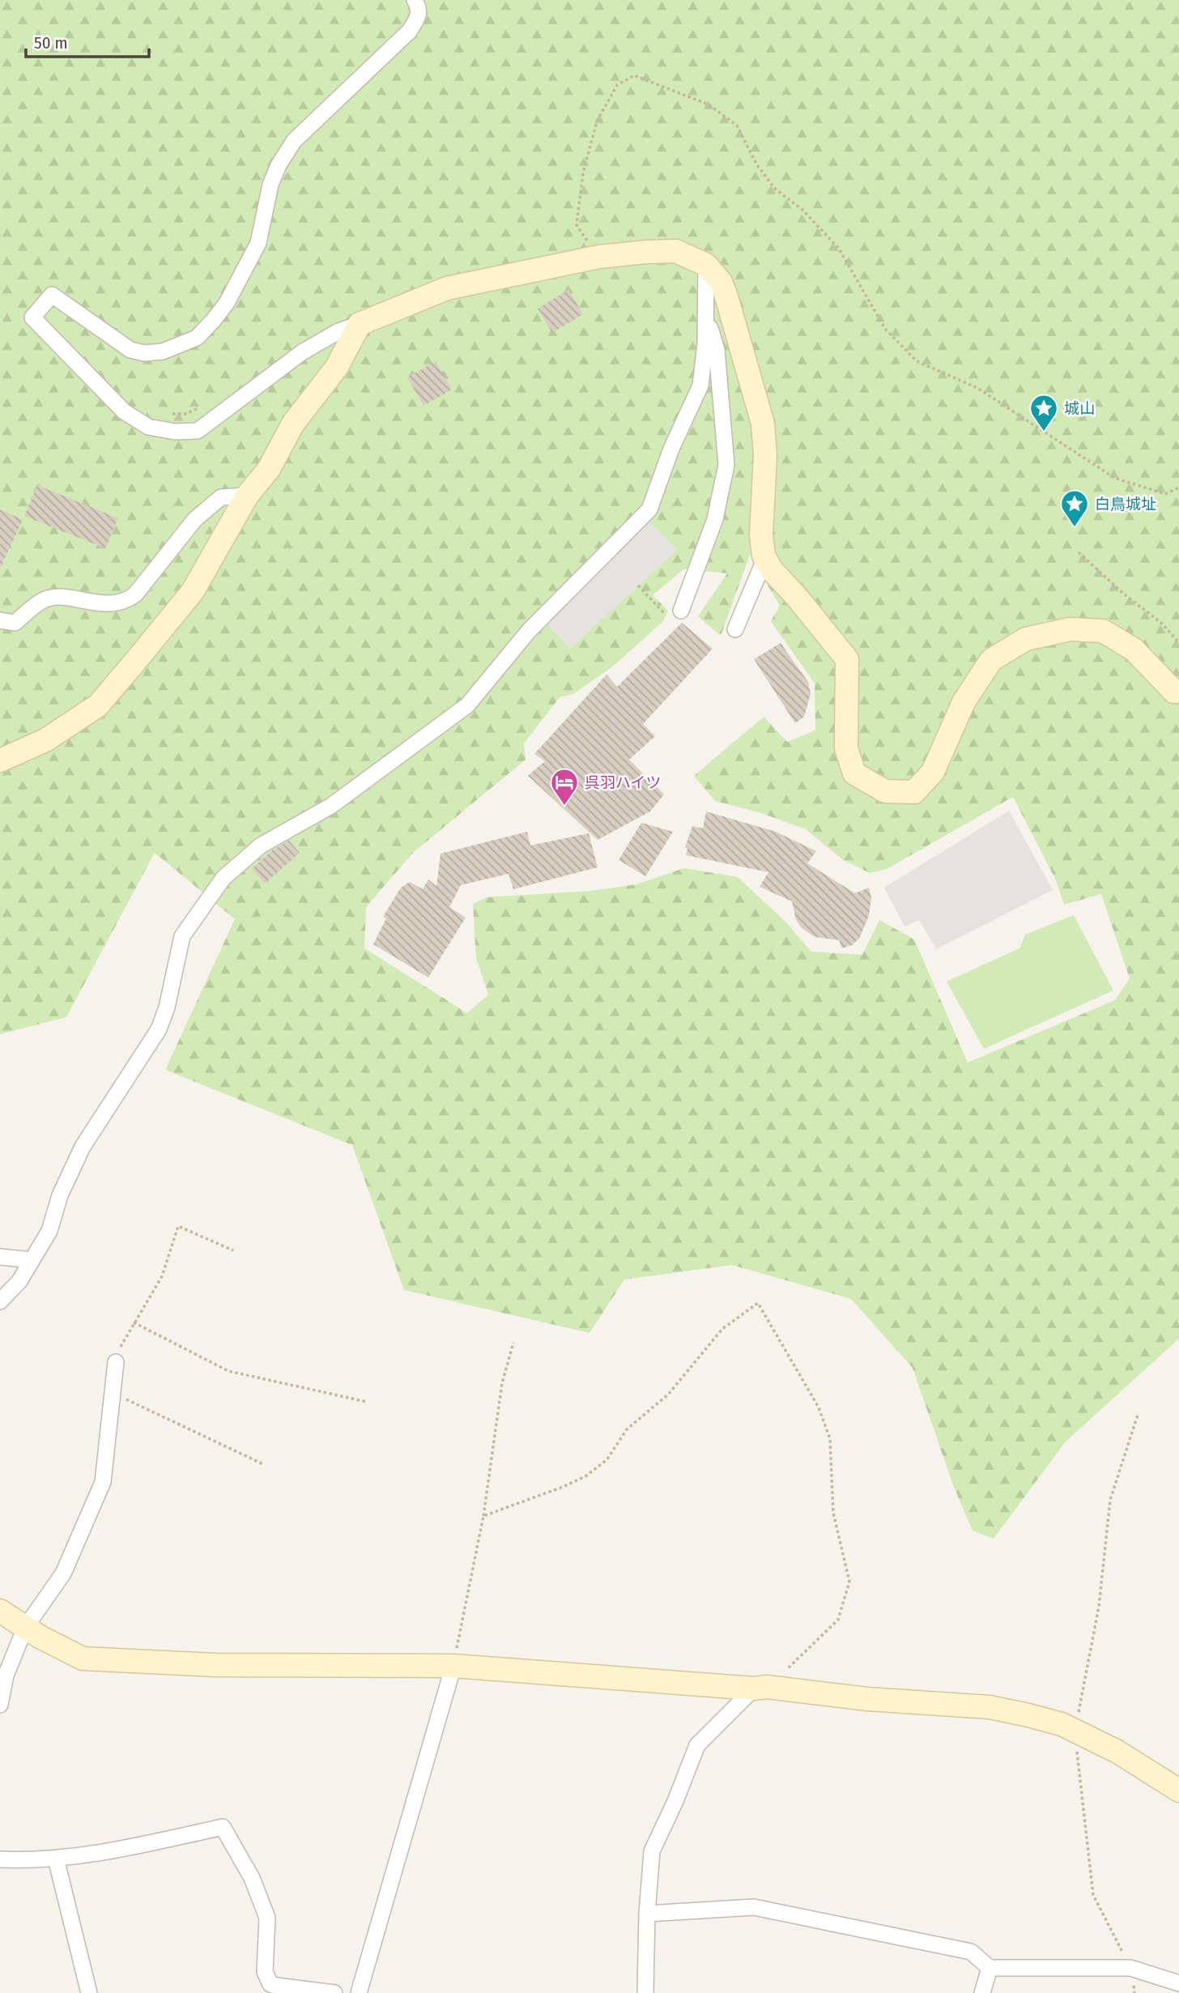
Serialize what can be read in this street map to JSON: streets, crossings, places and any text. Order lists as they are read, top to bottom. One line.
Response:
{"places":{"place":["城山","白鳥城址"],"hotel":["呉羽ハイツ"]},"scale_bar":"50 m"}
